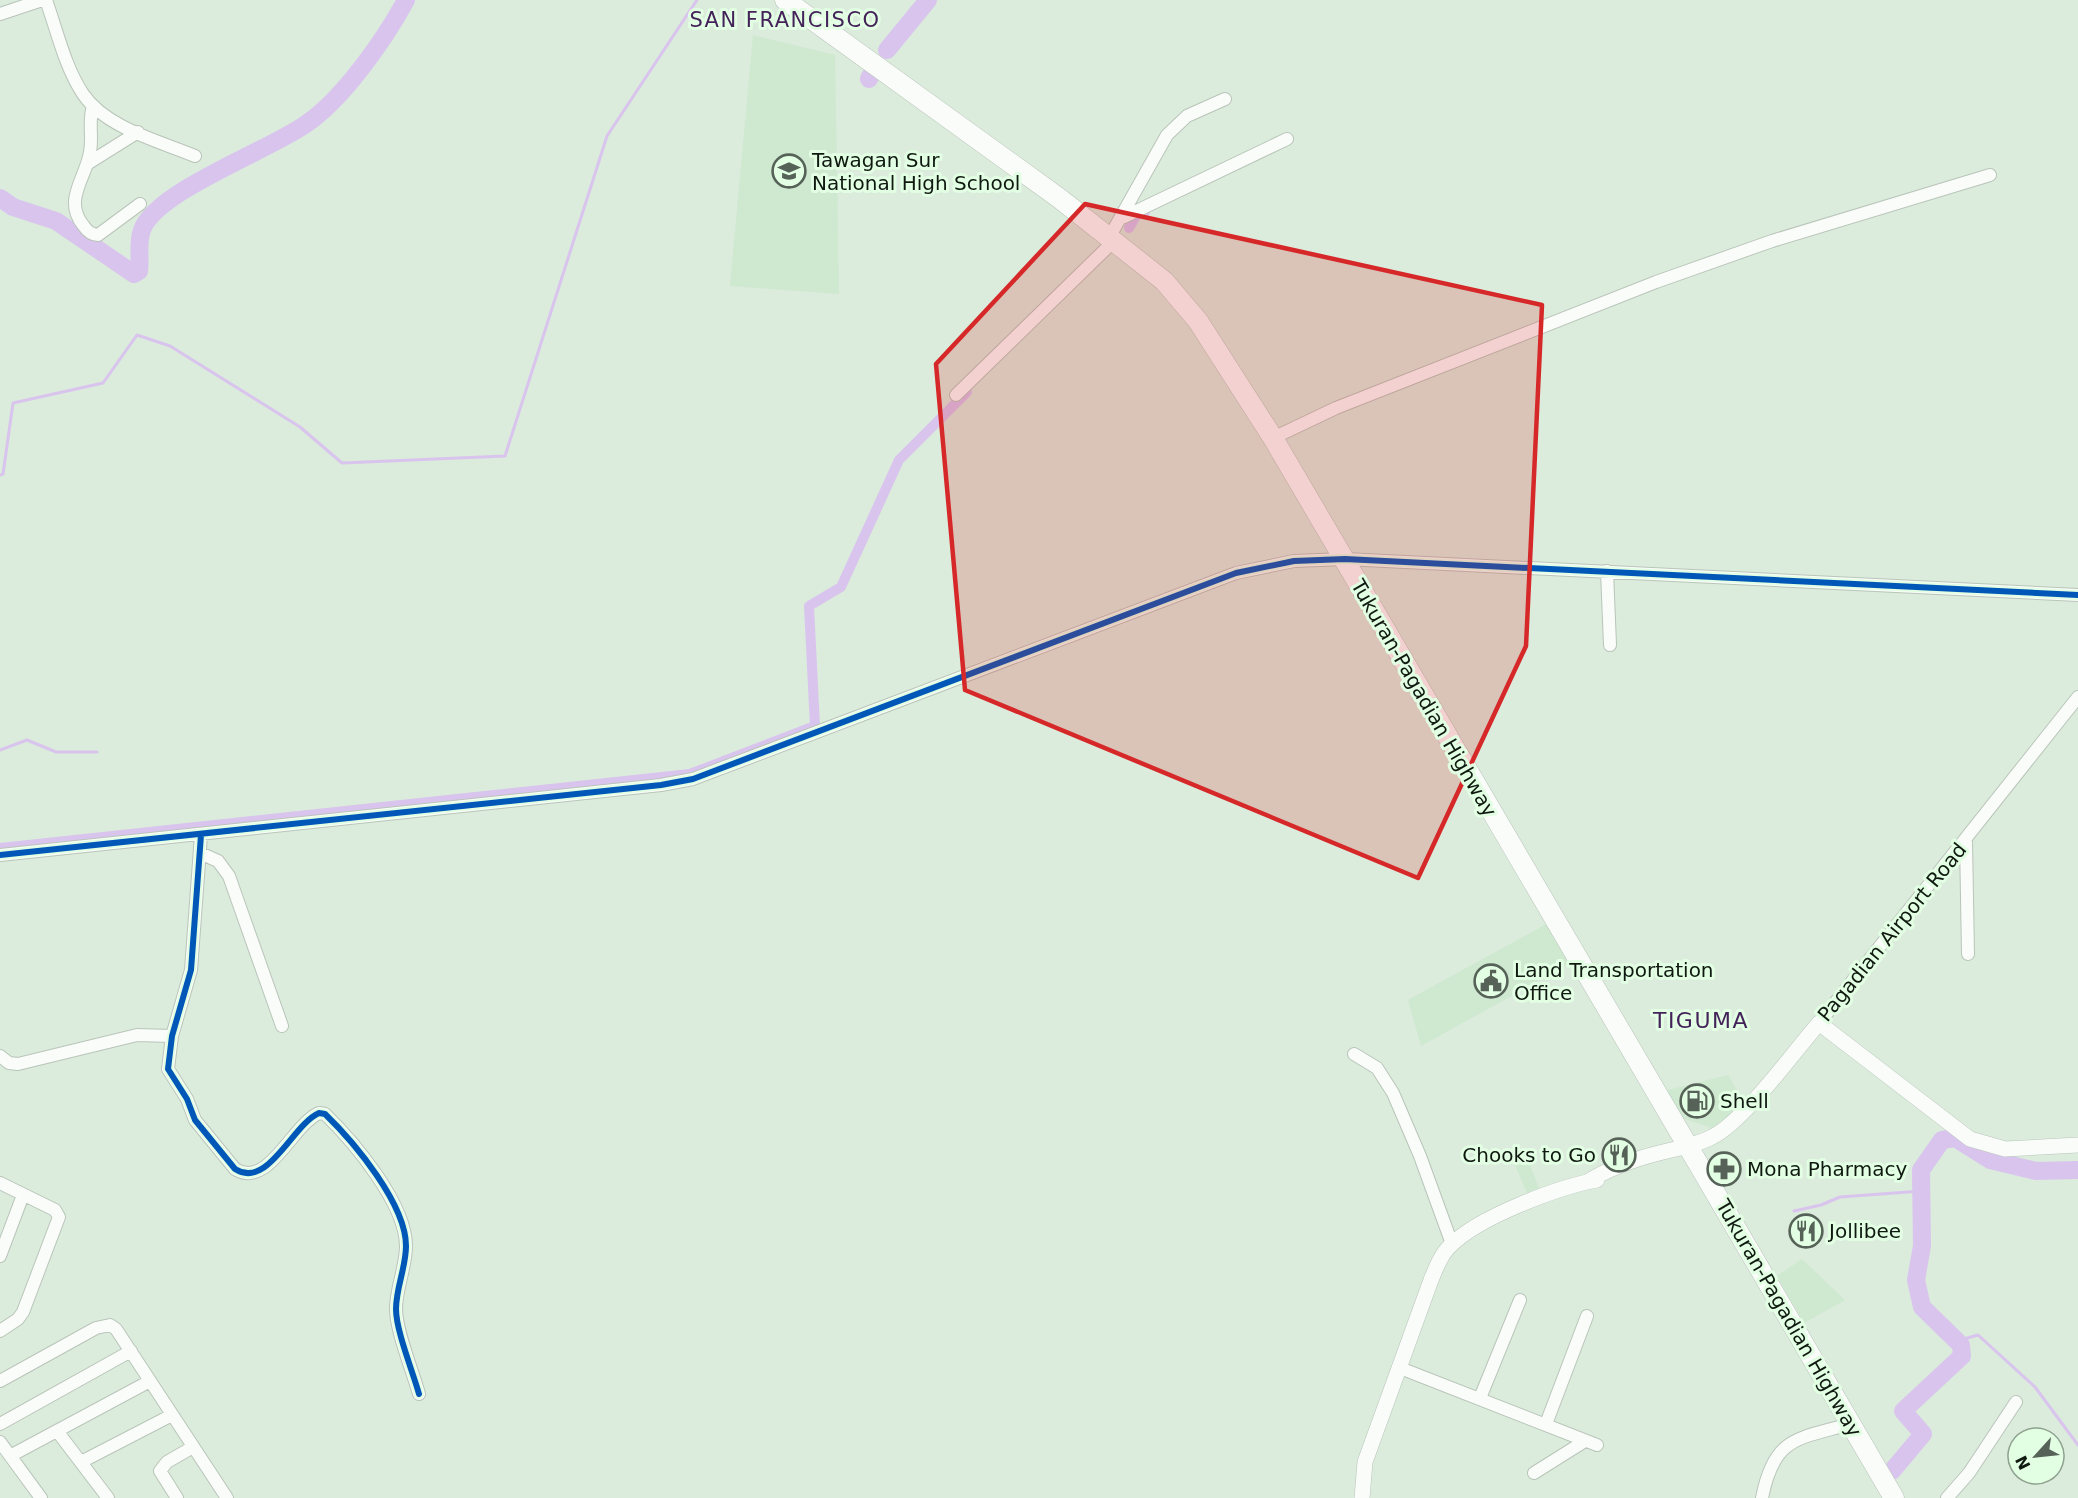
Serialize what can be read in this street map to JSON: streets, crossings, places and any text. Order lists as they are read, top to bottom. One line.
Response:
{"streets":{"highway":["Tukuran-Pagadian Highway"],"street":["Pagadian Airport Road"]},"crossings":[["Tukuran-Pagadian Highway","Pagadian Airport Road"]],"districts":["SAN FRANCISCO","TIGUMA"],"places":{"school or university":["Tawagan Sur National High School"],"public building":["Land Transportation Office"],"fuel station":["Shell"],"restaurant":["Chooks to Go","Jollibee"],"pharmacy":["Mona Pharmacy"]},"north":"bottom left"}
